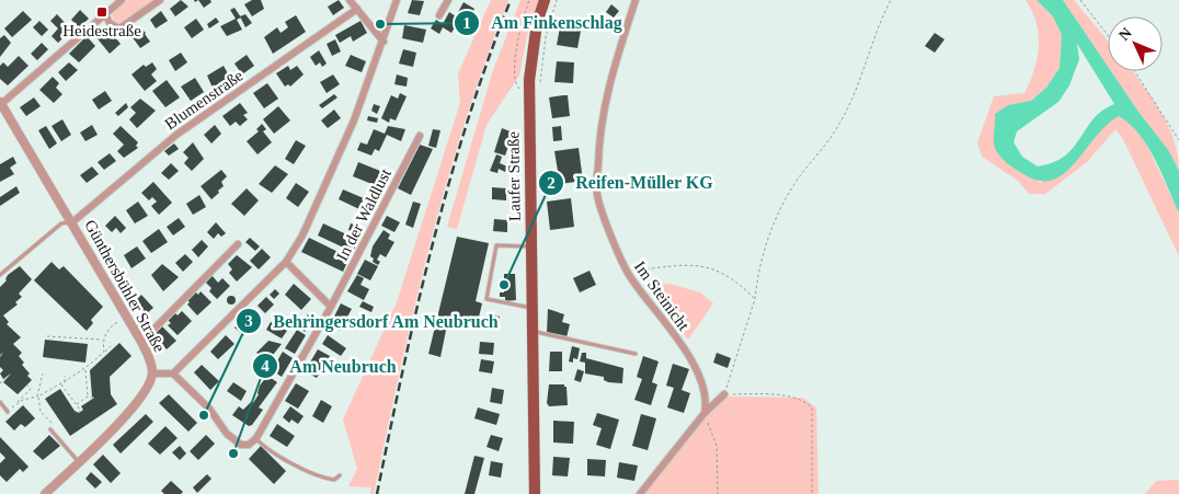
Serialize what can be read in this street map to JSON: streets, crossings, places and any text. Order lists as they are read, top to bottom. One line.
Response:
{"streets":{"main road":["Laufer Straße"],"street":["Blumenstraße","In der Waldlust","Günthersbühler Straße","Im Steinicht"]},"crossings":[["Blumenstraße","Günthersbühler Straße"]],"places":{"transit":["Heidestraße"],"other":["Am Finkenschlag","Reifen-Müller KG","Behringersdorf Am Neubruch","Am Neubruch"]},"north":"top left"}
